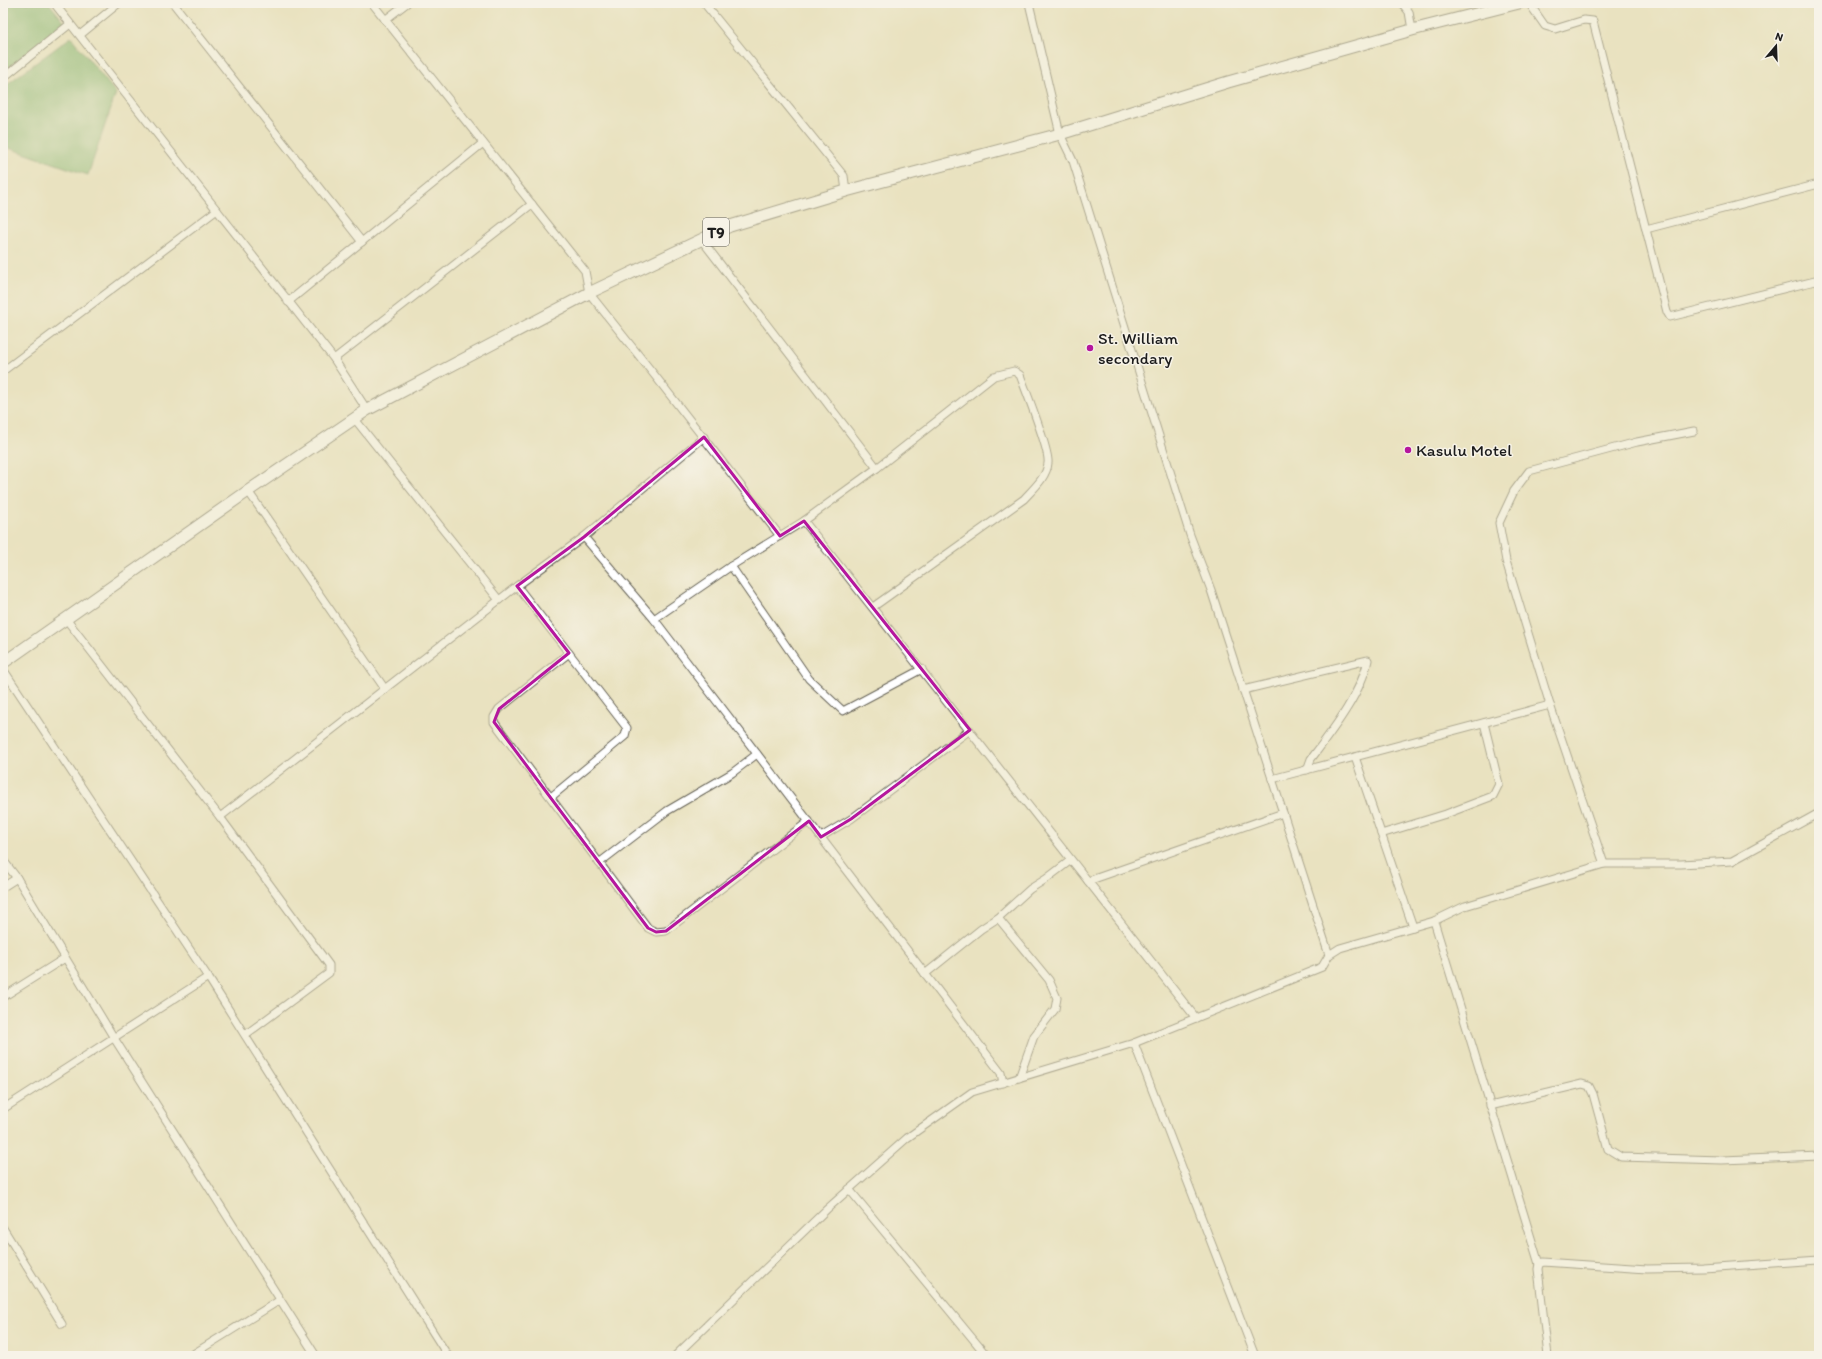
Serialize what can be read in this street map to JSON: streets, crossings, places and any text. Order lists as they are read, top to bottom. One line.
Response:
{"streets":{"highway":["T9"]},"places":["St. William secondary","Kasulu Motel"],"north":"top"}
